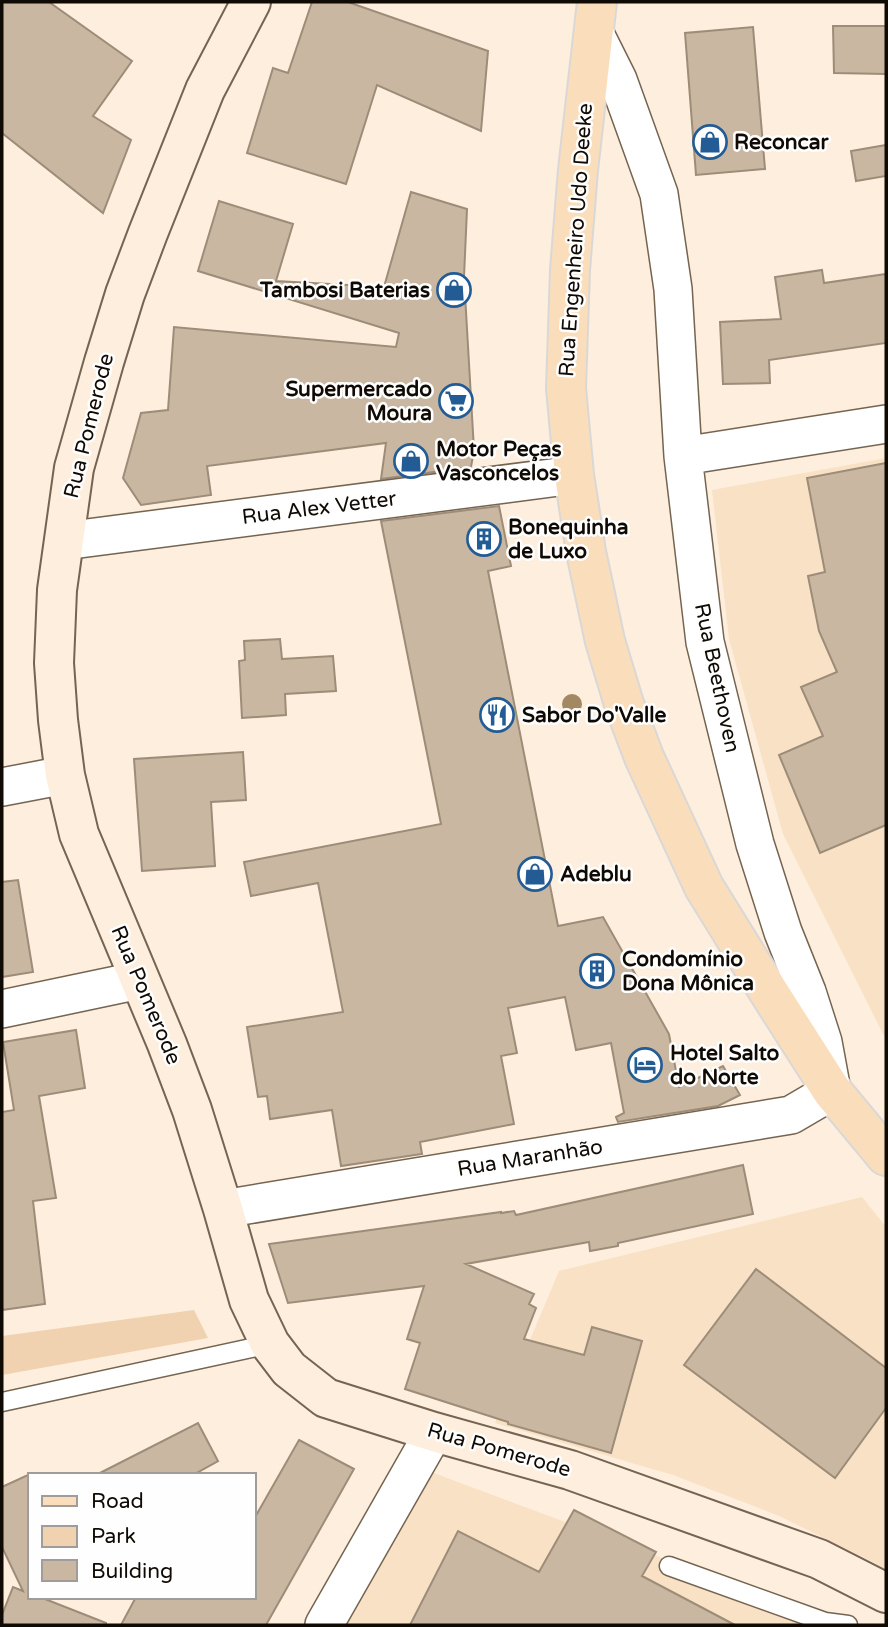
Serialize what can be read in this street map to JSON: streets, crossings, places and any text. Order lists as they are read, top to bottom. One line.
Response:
{"streets":{"main road":["Rua Engenheiro Udo Deeke"],"street":["Rua Pomerode","Rua Alex Vetter","Rua Beethoven","Rua Maranhão"]},"crossings":[["Rua Engenheiro Udo Deeke","Rua Alex Vetter"],["Rua Engenheiro Udo Deeke","Rua Beethoven"],["Rua Engenheiro Udo Deeke","Rua Maranhão"],["Rua Pomerode","Rua Alex Vetter"],["Rua Pomerode","Rua Maranhão"],["Rua Beethoven","Rua Maranhão"]],"places":{"shop":["Reconcar","Tambosi Baterias","Motor Peças Vasconcelos","Adeblu"],"supermarket":["Supermercado Moura"],"building":["Bonequinha de Luxo","Condomínio Dona Mônica"],"restaurant":["Sabor Do'Valle"],"hotel":["Hotel Salto do Norte"]},"legend":["Road","Park","Building"]}
